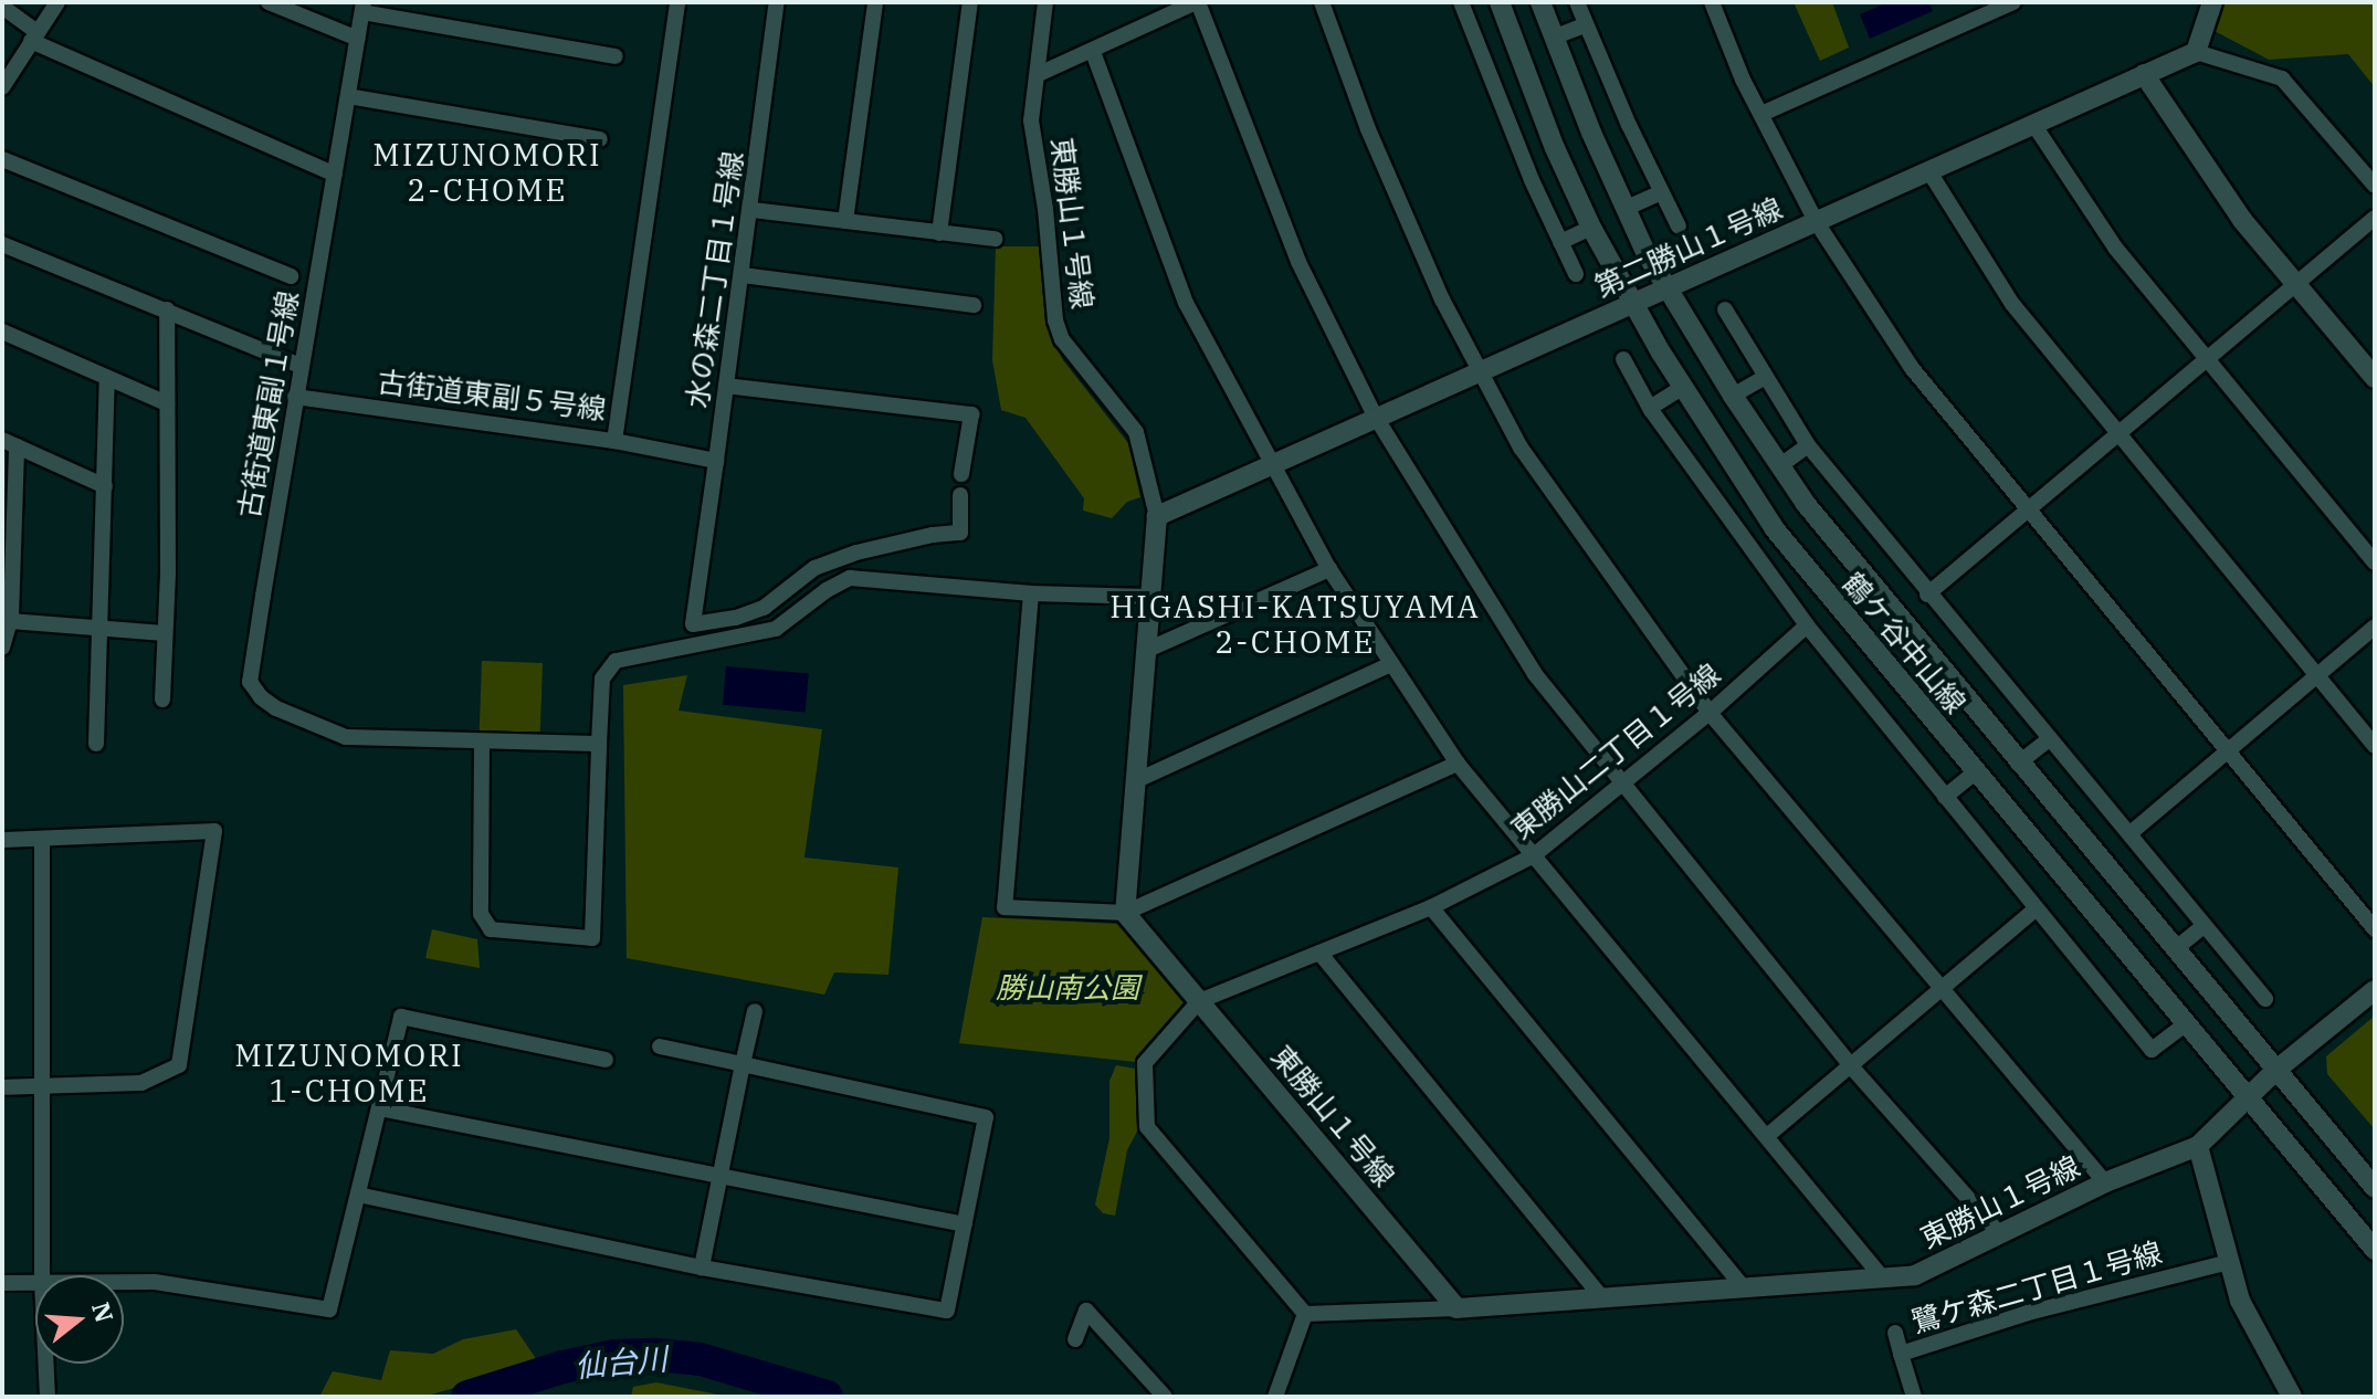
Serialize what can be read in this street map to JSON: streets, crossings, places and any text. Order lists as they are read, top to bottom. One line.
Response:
{"streets":{"street":["東勝山１号線","第二勝山１号線","水の森二丁目１号線","古街道東副５号線","古街道東副１号線","鶴ケ谷中山線","東勝山二丁目１号線","鷺ケ森二丁目１号線"]},"crossings":[["東勝山１号線","第二勝山１号線"],["東勝山１号線","鶴ケ谷中山線"],["東勝山１号線","東勝山二丁目１号線"],["第二勝山１号線","鶴ケ谷中山線"],["古街道東副５号線","古街道東副１号線"]],"districts":["MIZUNOMORI 2-CHOME","HIGASHI-KATSUYAMA 2-CHOME","MIZUNOMORI 1-CHOME"],"water":["仙台川"],"parks":["勝山南公園"],"north":"right"}
